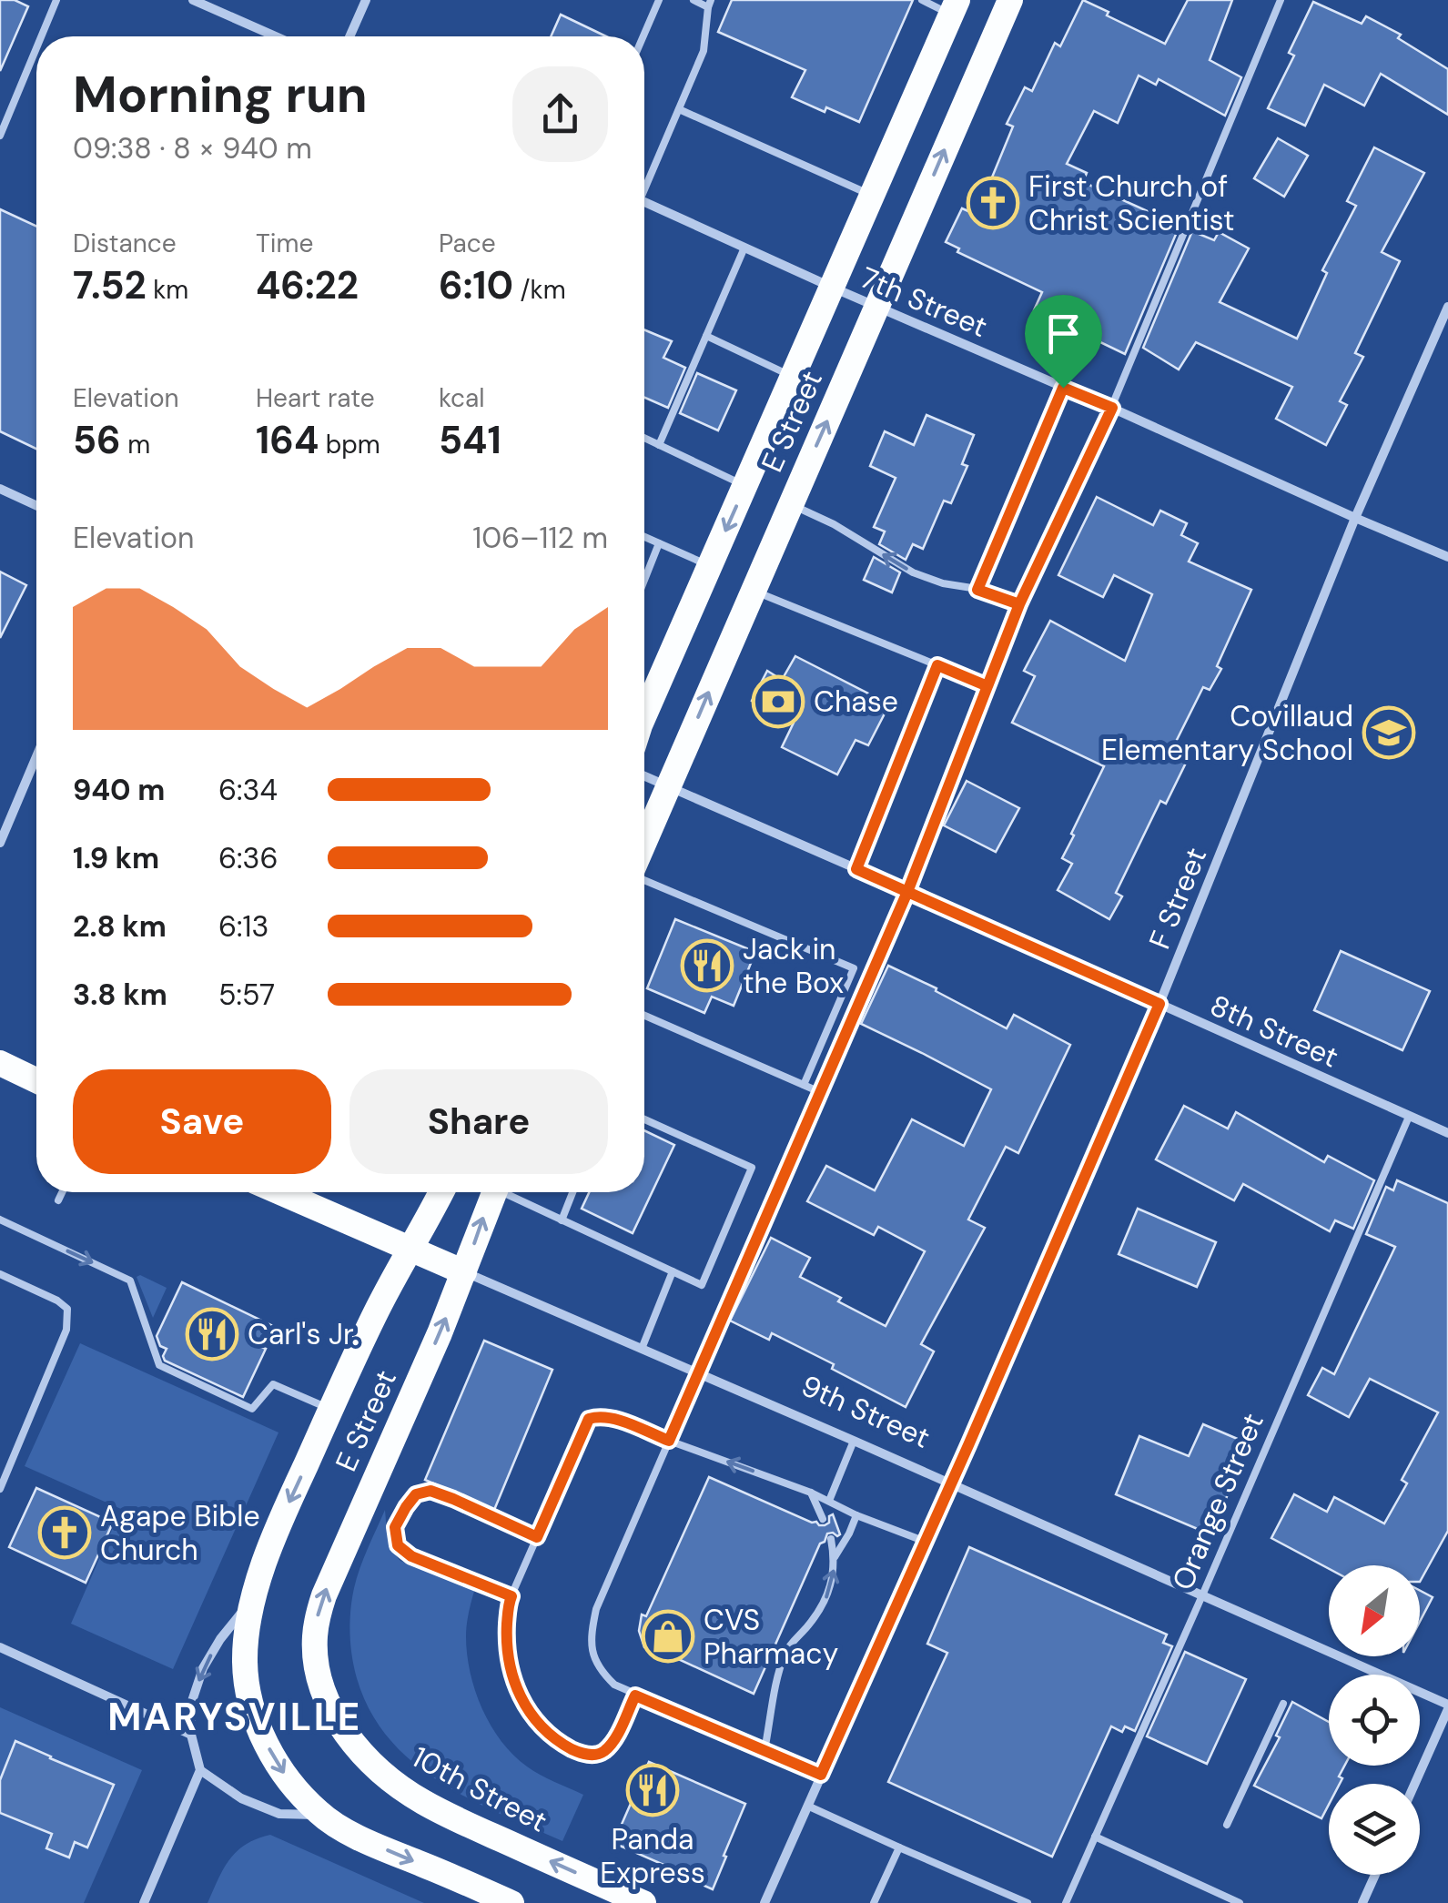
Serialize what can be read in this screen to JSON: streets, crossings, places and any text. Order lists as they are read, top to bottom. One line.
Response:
{"streets":{"highway":["E Street","9th Street","10th Street"],"street":["7th Street","F Street","8th Street"],"lane":["Orange Street"]},"crossings":[["7th Street","E Street"],["7th Street","F Street"],["E Street","8th Street"],["E Street","9th Street"],["E Street","10th Street"],["F Street","8th Street"],["F Street","9th Street"],["8th Street","Orange Street"],["9th Street","Orange Street"]],"districts":["MARYSVILLE"],"places":{"church":["First Church of Christ Scientist","Agape Bible Church"],"bank":["Chase"],"school or university":["Covillaud Elementary School"],"restaurant":["Jack in the Box","Carl's Jr.","Panda Express"],"shop":["CVS Pharmacy"]},"north":"bottom left","page":{"heading":["Morning run","09:38 · 8 × 940 m"],"stats":[["Distance","7.52 km"],["Time","46:22"],["Pace","6:10 /km"],["Elevation","56 m"],["Heart rate","164 bpm"],["kcal","541"]],"chart":["Elevation","106–112 m"],"list":[{"name":"940 m","note":"6:34"},{"name":"1.9 km","note":"6:36"},{"name":"2.8 km","note":"6:13"},{"name":"3.8 km","note":"5:57"}],"buttons":["Save","Share"]}}
